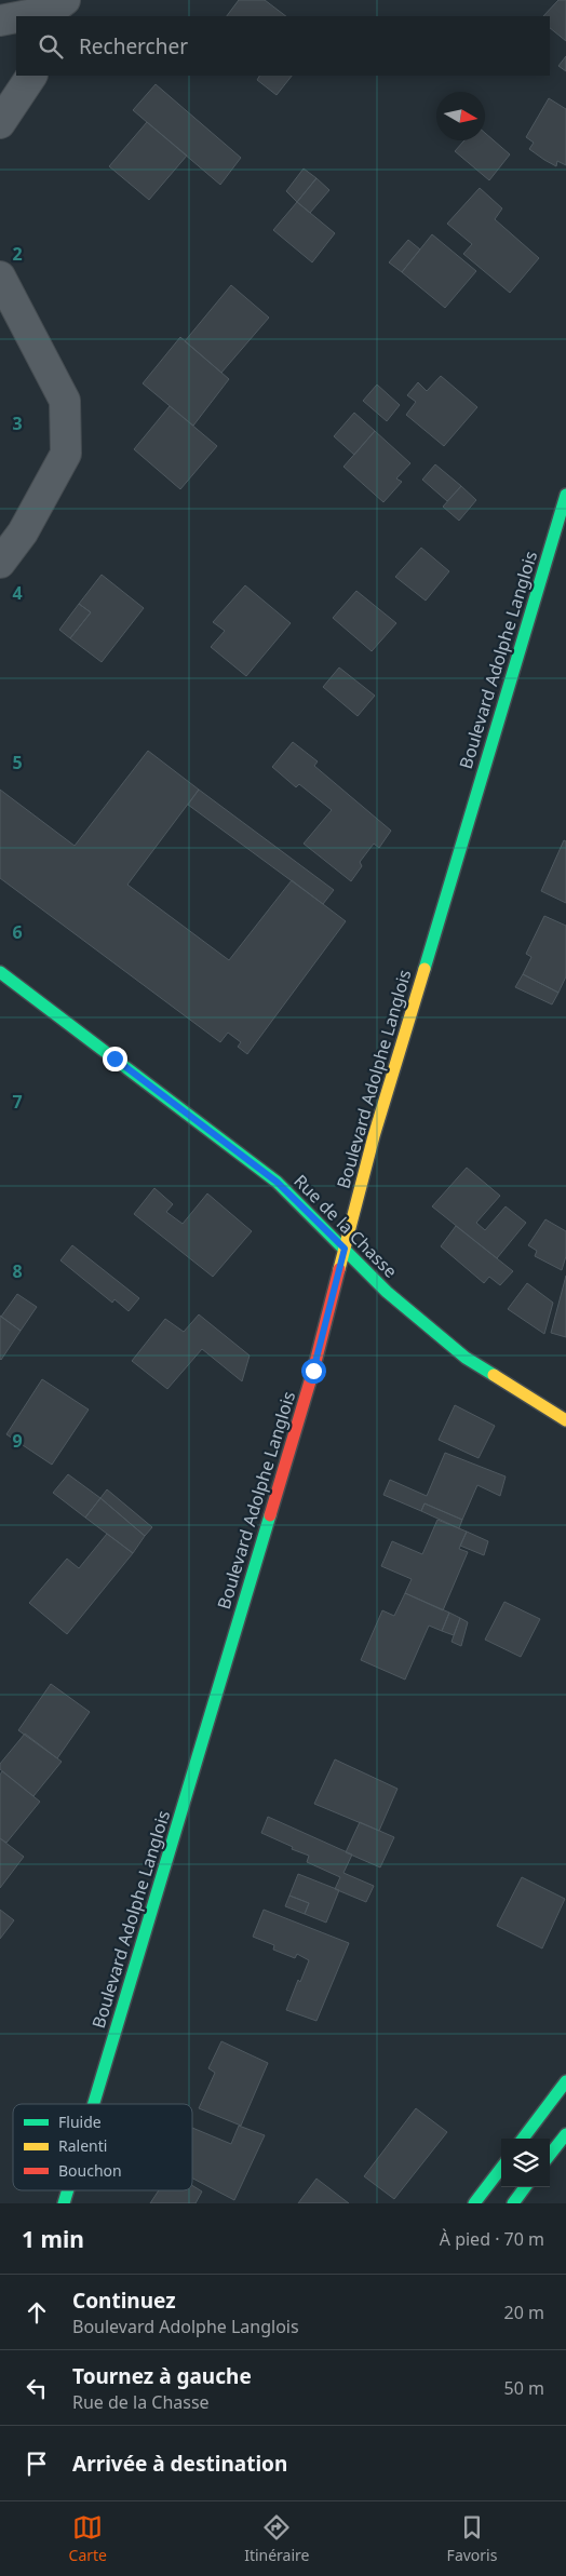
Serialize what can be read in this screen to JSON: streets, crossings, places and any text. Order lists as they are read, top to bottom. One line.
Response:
{"streets":{"street":["Boulevard Adolphe Langlois","Rue de la Chasse"]},"crossings":[["Boulevard Adolphe Langlois","Rue de la Chasse"]],"legend":["Fluide","Ralenti","Bouchon"],"north":"right","page":{"search":"Rechercher","heading":["1 min","À pied · 70 m"],"list":[["Continuez","Boulevard Adolphe Langlois","20 m"],["Tournez à gauche","Rue de la Chasse","50 m"],"Arrivée à destination"],"nav":["Carte","Itinéraire","Favoris"]},"grid":{"rows":["2","3","4","5","6","7","8","9"]}}
